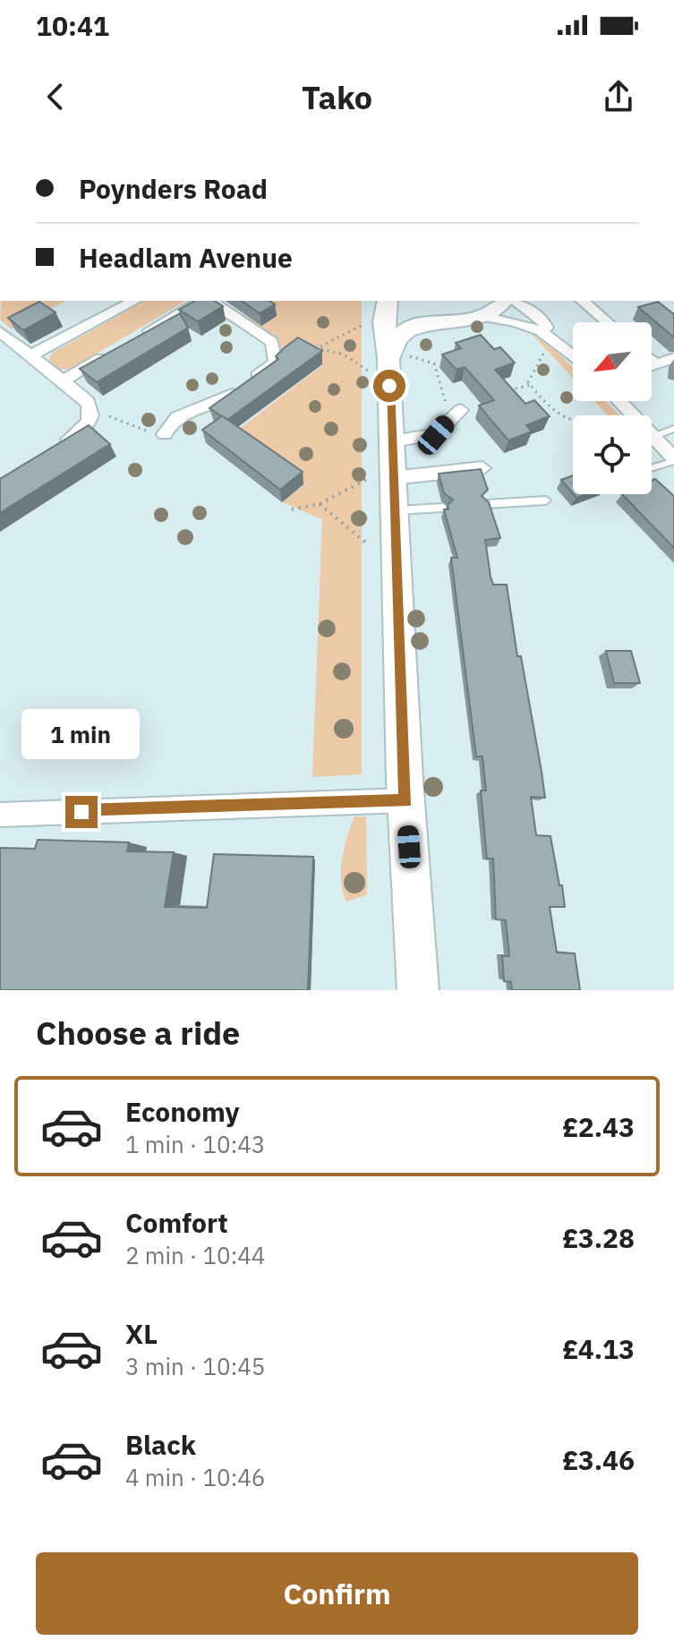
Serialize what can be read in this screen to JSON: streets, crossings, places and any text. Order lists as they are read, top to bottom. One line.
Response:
{"north":"bottom left","page":{"status":"10:41","header":"Tako","banner":["Poynders Road","Headlam Avenue"],"bubble":"1 min","heading":"Choose a ride","list":[{"name":"Economy","note":"1 min · 10:43","value":"£2.43"},{"name":"Comfort","note":"2 min · 10:44","value":"£3.28"},{"name":"XL","note":"3 min · 10:45","value":"£4.13"},{"name":"Black","note":"4 min · 10:46","value":"£3.46"}],"buttons":"Confirm"}}
